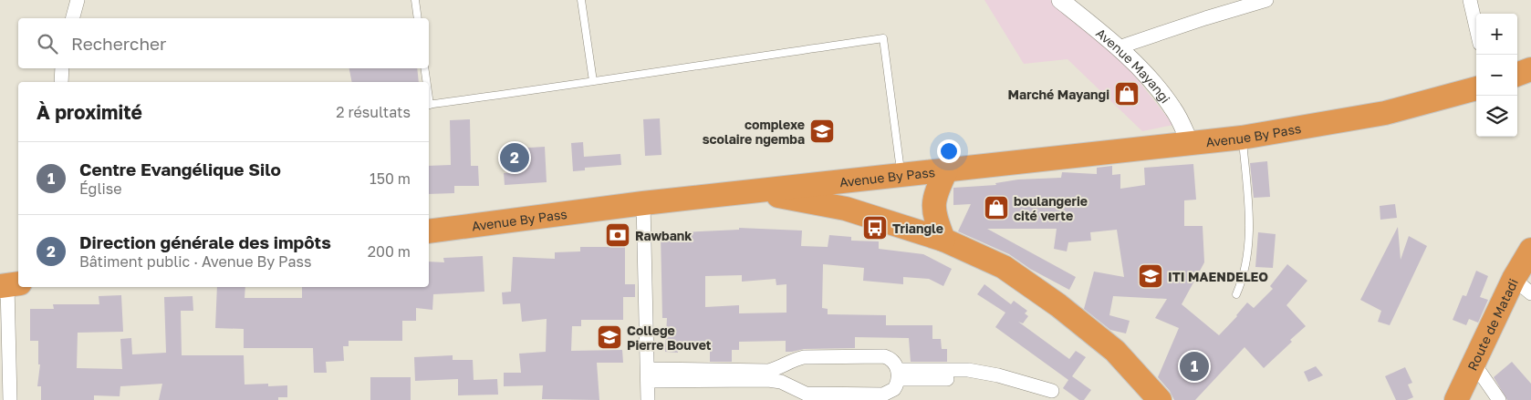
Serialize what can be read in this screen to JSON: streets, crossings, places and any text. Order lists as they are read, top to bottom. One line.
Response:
{"streets":{"highway":["Avenue By Pass","Route de Matadi"],"street":["Avenue Mayangi"]},"crossings":[["Avenue Mayangi","Avenue By Pass"]],"places":{"shop":["Marché Mayangi","boulangerie cité verte"],"school or university":["complexe scolaire ngemba","ITI MAENDELEO","College Pierre Bouvet"],"bus stop":["Triangle"],"bank":["Rawbank"]},"page":{"map_buttons":["+","−"],"search":"Rechercher","heading":["À proximité","2 résultats"],"pins":["2","1"],"list":[{"mark":"1","name":"Centre Evangélique Silo","note":"Église","value":"150 m"},{"mark":"2","name":"Direction générale des impôts","note":"Bâtiment public · Avenue By Pass","value":"200 m"}]}}
